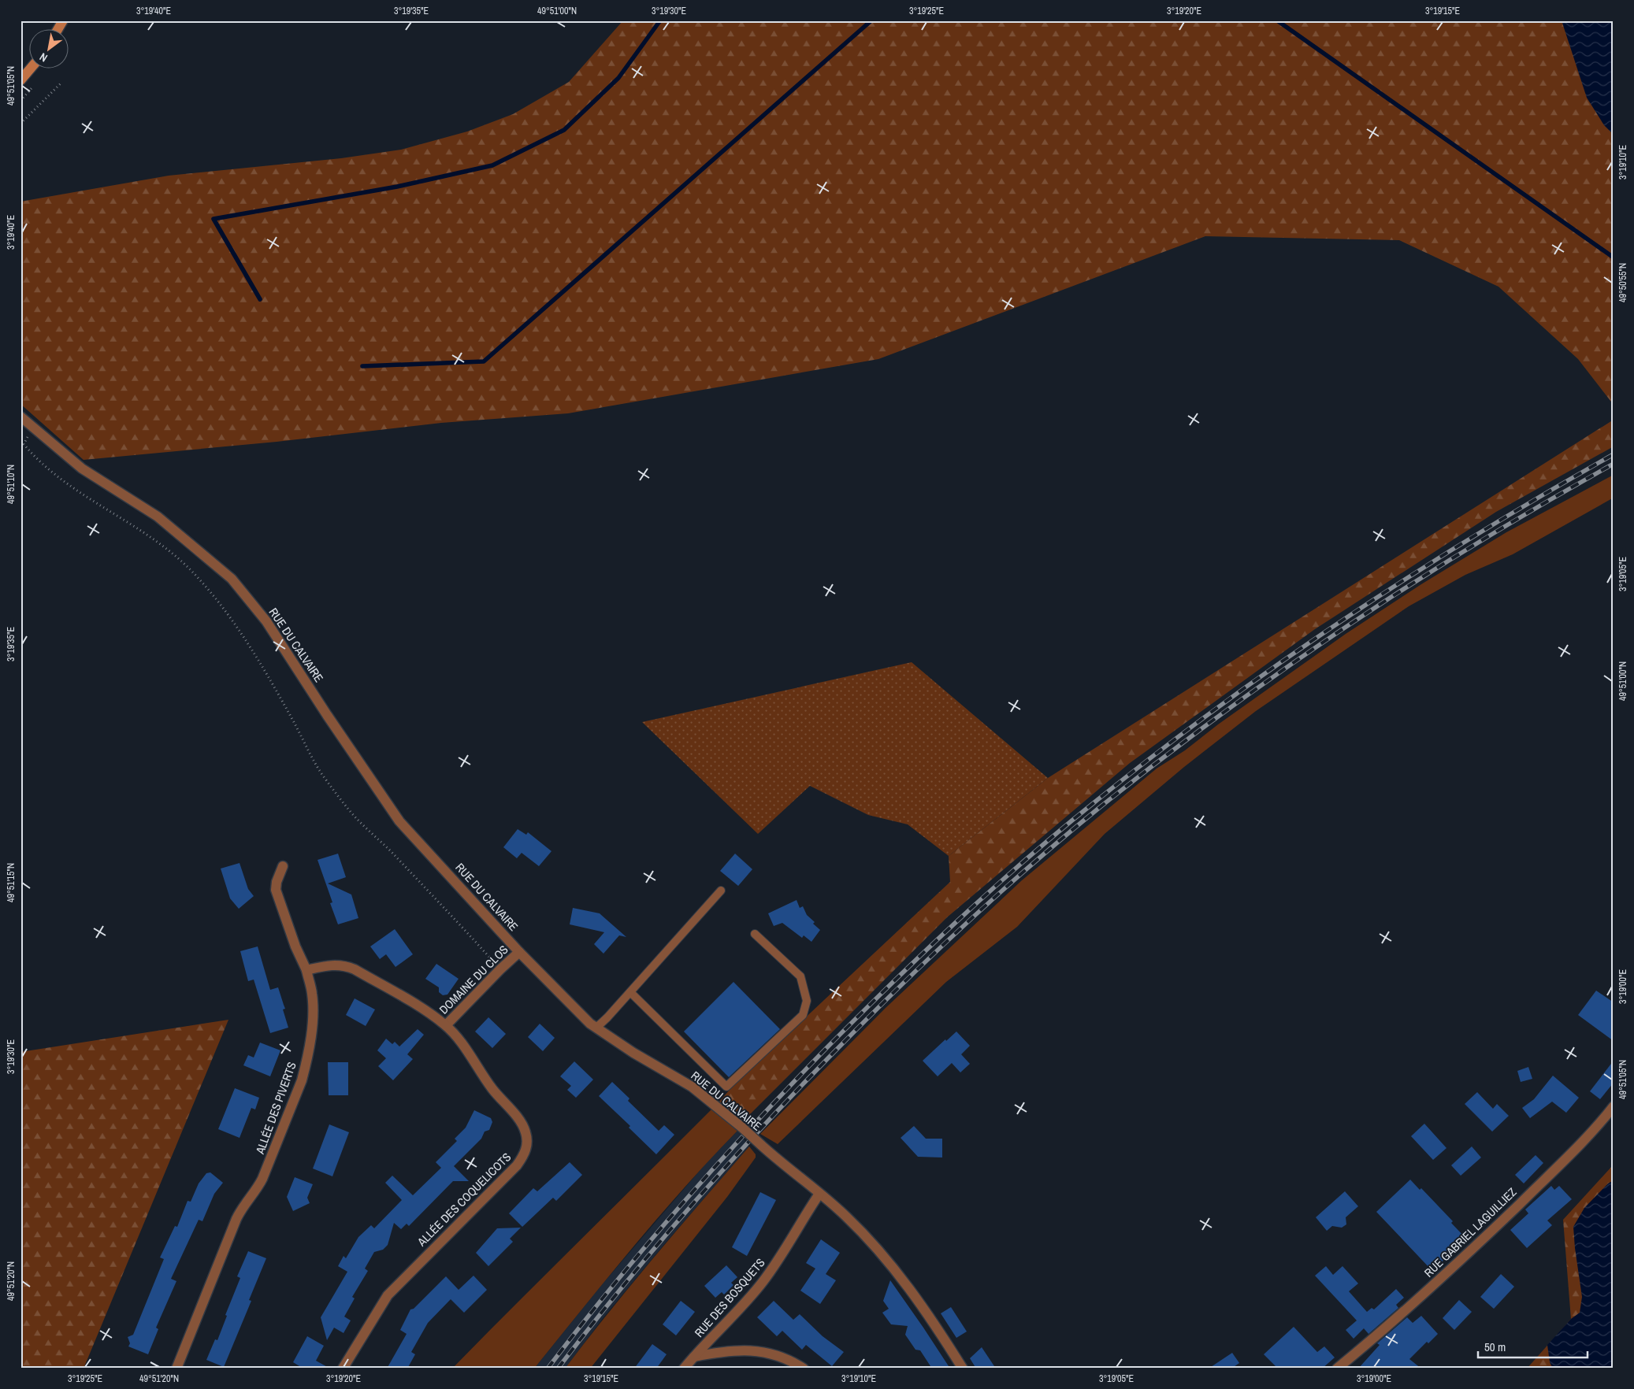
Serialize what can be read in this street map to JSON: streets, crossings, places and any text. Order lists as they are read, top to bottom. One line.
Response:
{"streets":{"street":["RUE DU CALVAIRE","DOMAINE DU CLOS","ALLÉE DES PIVERTS","ALLÉE DES COQUELICOTS","RUE GABRIEL LAGUILLIEZ","RUE DES BOSQUETS"]},"crossings":[["RUE DU CALVAIRE","DOMAINE DU CLOS"],["RUE DU CALVAIRE","RUE DES BOSQUETS"],["DOMAINE DU CLOS","ALLÉE DES COQUELICOTS"]],"scale_bar":"50 m","north":"bottom left","coordinates":["3°19'40\"E","3°19'35\"E","49°51'00\"N","3°19'30\"E","3°19'25\"E","3°19'20\"E","3°19'15\"E","49°51'05\"N","3°19'10\"E","49°50'55\"N","49°51'10\"N","3°19'05\"E","49°51'15\"N","3°19'00\"E","49°51'20\"N"]}
